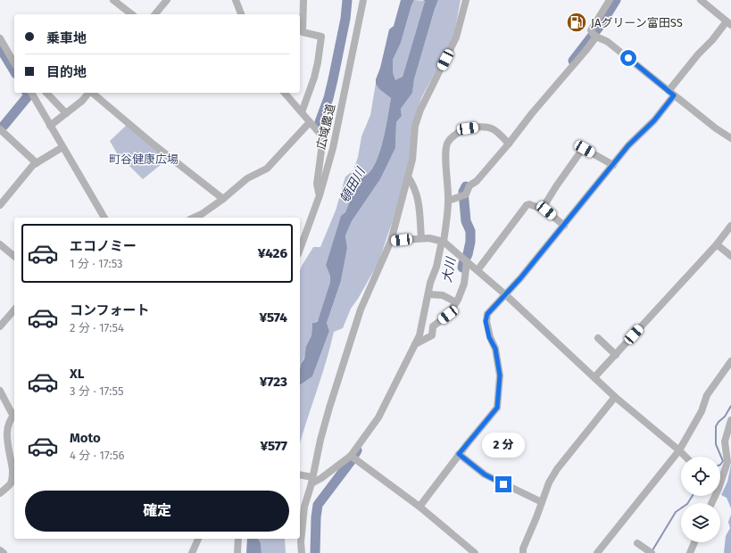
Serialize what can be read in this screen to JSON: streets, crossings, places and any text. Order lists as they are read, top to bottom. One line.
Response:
{"streets":{"street":["広域農道"]},"water":["頓田川","大川"],"parks":["町谷健康広場"],"places":{"fuel station":["JAグリーン富田SS"]},"page":{"banner":["乗車地","目的地"],"list":[{"name":"エコノミー","note":"1 分 · 17:53","value":"¥426"},{"name":"コンフォート","note":"2 分 · 17:54","value":"¥574"},{"name":"XL","note":"3 分 · 17:55","value":"¥723"},{"name":"Moto","note":"4 分 · 17:56","value":"¥577"}],"bubble":"2 分","buttons":"確定"}}
